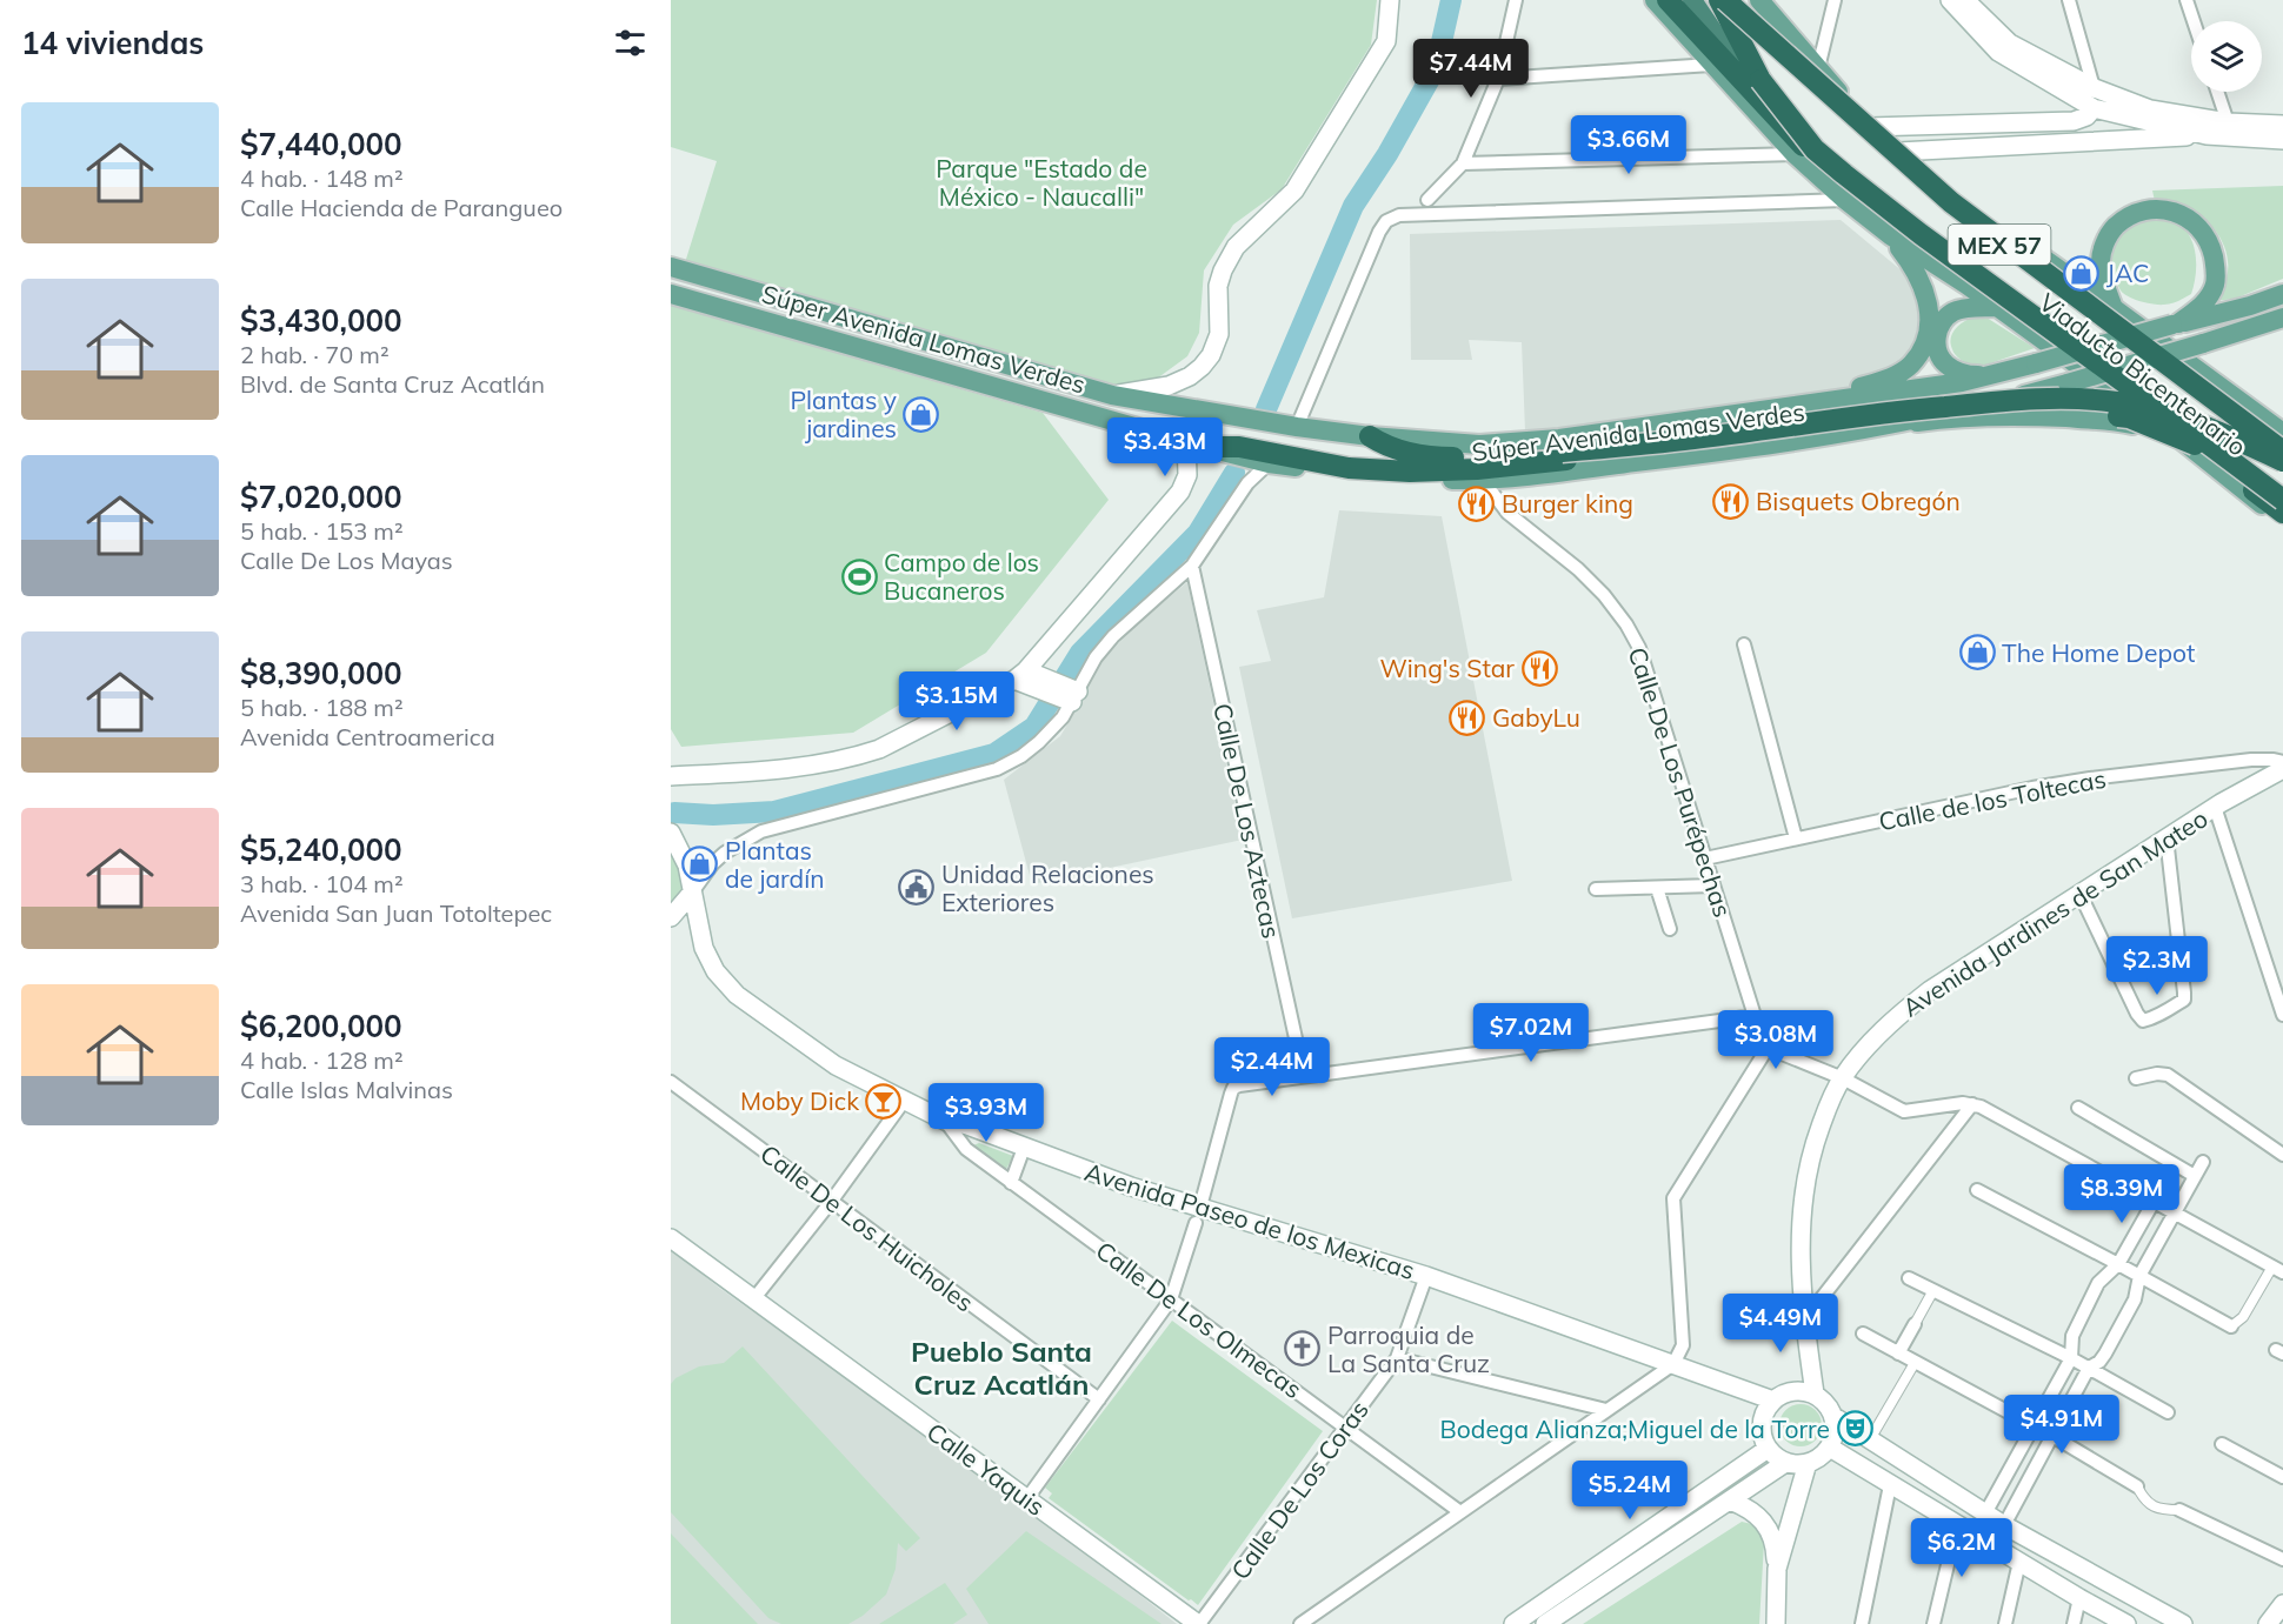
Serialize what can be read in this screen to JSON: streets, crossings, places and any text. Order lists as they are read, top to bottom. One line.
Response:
{"streets":{"highway":["MEX 57","Viaducto Bicentenario"],"main road":["Súper Avenida Lomas Verdes","Avenida Jardines de San Mateo","Avenida Paseo de los Mexicas","Calle Yaquis"],"street":["Calle De Los Purépechas","Calle de los Toltecas","Calle De Los Aztecas","Calle De Los Huicholes","Calle De Los Olmecas","Calle De Los Coras"]},"crossings":[["Súper Avenida Lomas Verdes","Calle De Los Purépechas"],["Calle De Los Purépechas","Calle de los Toltecas"],["Avenida Jardines de San Mateo","Avenida Paseo de los Mexicas"],["Avenida Paseo de los Mexicas","Calle De Los Olmecas"],["Avenida Paseo de los Mexicas","Calle De Los Coras"],["Calle De Los Olmecas","Calle De Los Coras"],["Calle Yaquis","Calle De Los Coras"]],"districts":["Pueblo Santa Cruz Acatlán"],"parks":["Parque \"Estado de México - Naucalli\""],"places":{"shop":["JAC","Plantas y jardines","The Home Depot","Plantas de jardín"],"restaurant":["Bisquets Obregón","Burger king","Wing's Star","GabyLu"],"sports":["Campo de los Bucaneros"],"public building":["Unidad Relaciones Exteriores"],"bar":["Moby Dick"],"church":["Parroquia de La Santa Cruz"],"theatre":["Bodega Alianza;Miguel de la Torre"]},"page":{"heading":"14 viviendas","price":["$7.44M","$3.66M","$3.43M","$3.15M","$2.3M","$7.02M","$3.08M","$2.44M","$3.93M","$8.39M","$4.49M","$4.91M","$5.24M","$6.2M"],"list":[{"name":"$7,440,000","note":"4 hab. · 148 m² · Calle Hacienda de Parangueo"},{"name":"$3,430,000","note":"2 hab. · 70 m² · Blvd. de Santa Cruz Acatlán"},{"name":"$7,020,000","note":"5 hab. · 153 m² · Calle De Los Mayas"},{"name":"$8,390,000","note":"5 hab. · 188 m² · Avenida Centroamerica"},{"name":"$5,240,000","note":"3 hab. · 104 m² · Avenida San Juan Totoltepec"},{"name":"$6,200,000","note":"4 hab. · 128 m² · Calle Islas Malvinas"}]}}
